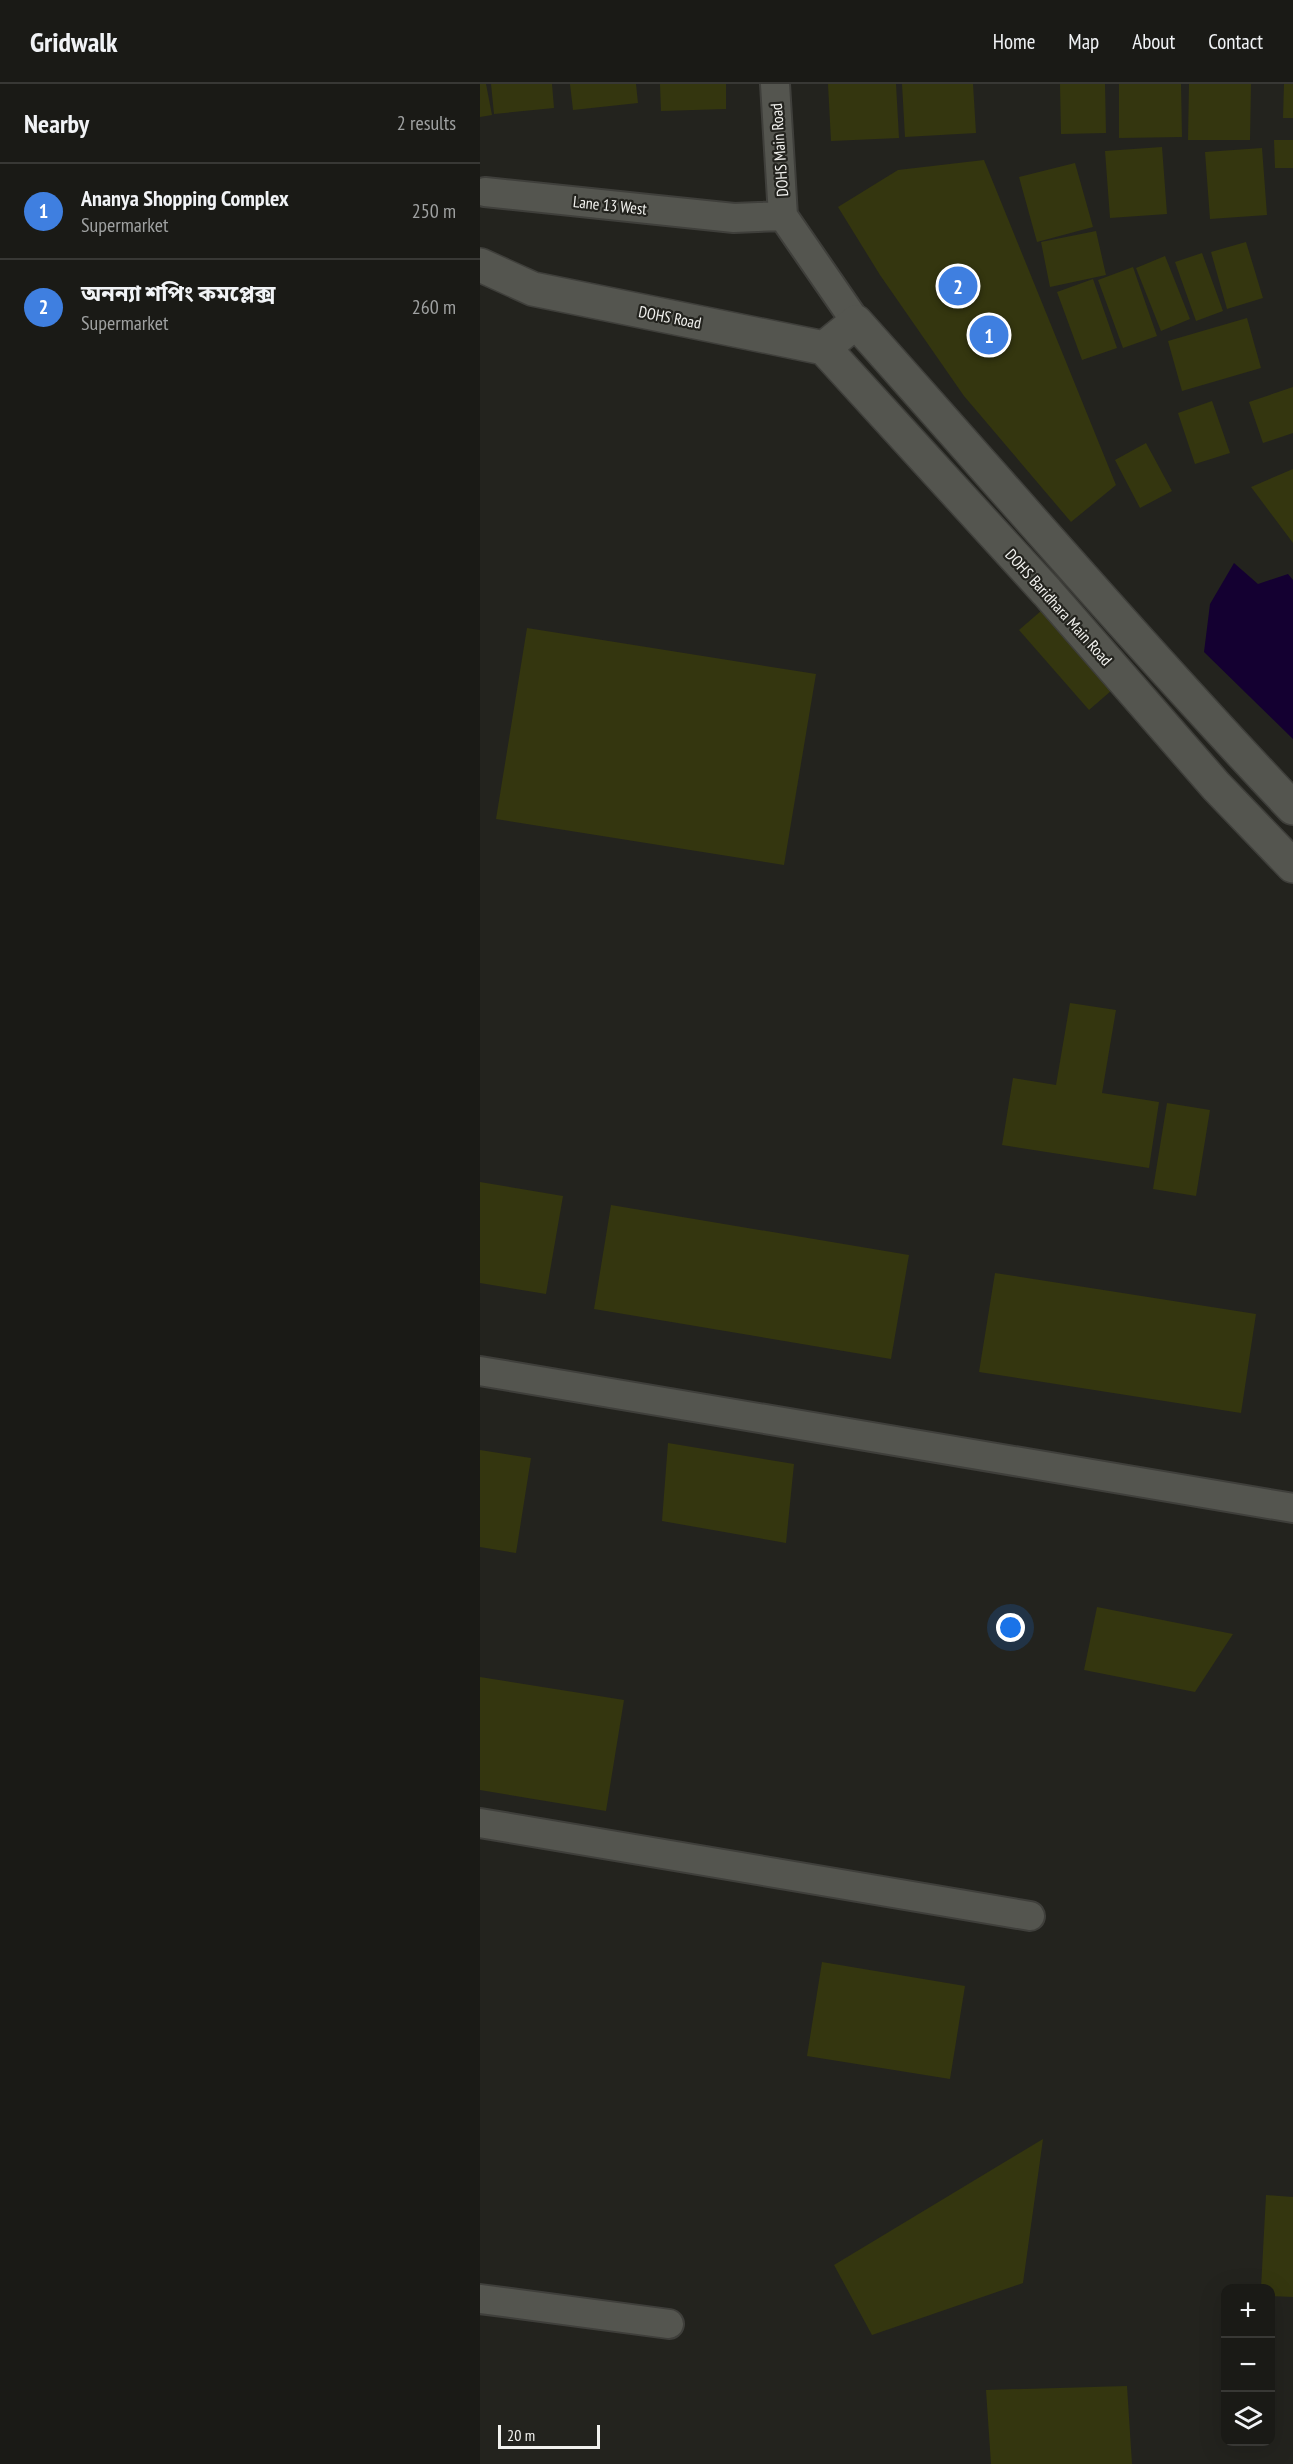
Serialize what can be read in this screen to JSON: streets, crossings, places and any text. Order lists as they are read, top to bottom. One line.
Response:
{"streets":{"street":["DOHS Main Road","Lane 13 West","DOHS Road","DOHS Baridhara Main Road"]},"crossings":[["DOHS Main Road","Lane 13 West"],["DOHS Road","DOHS Baridhara Main Road"]],"scale_bar":"20 m","page":{"header":"Gridwalk","nav":["Home","Map","About","Contact"],"heading":["Nearby","2 results"],"list":[{"mark":"1","name":"Ananya Shopping Complex","note":"Supermarket","value":"250 m"},{"mark":"2","name":"অনন্যা শপিং কমপ্লেক্স","note":"Supermarket","value":"260 m"}],"pins":["2","1"],"map_buttons":["+","−"],"scale":"20 m"}}
